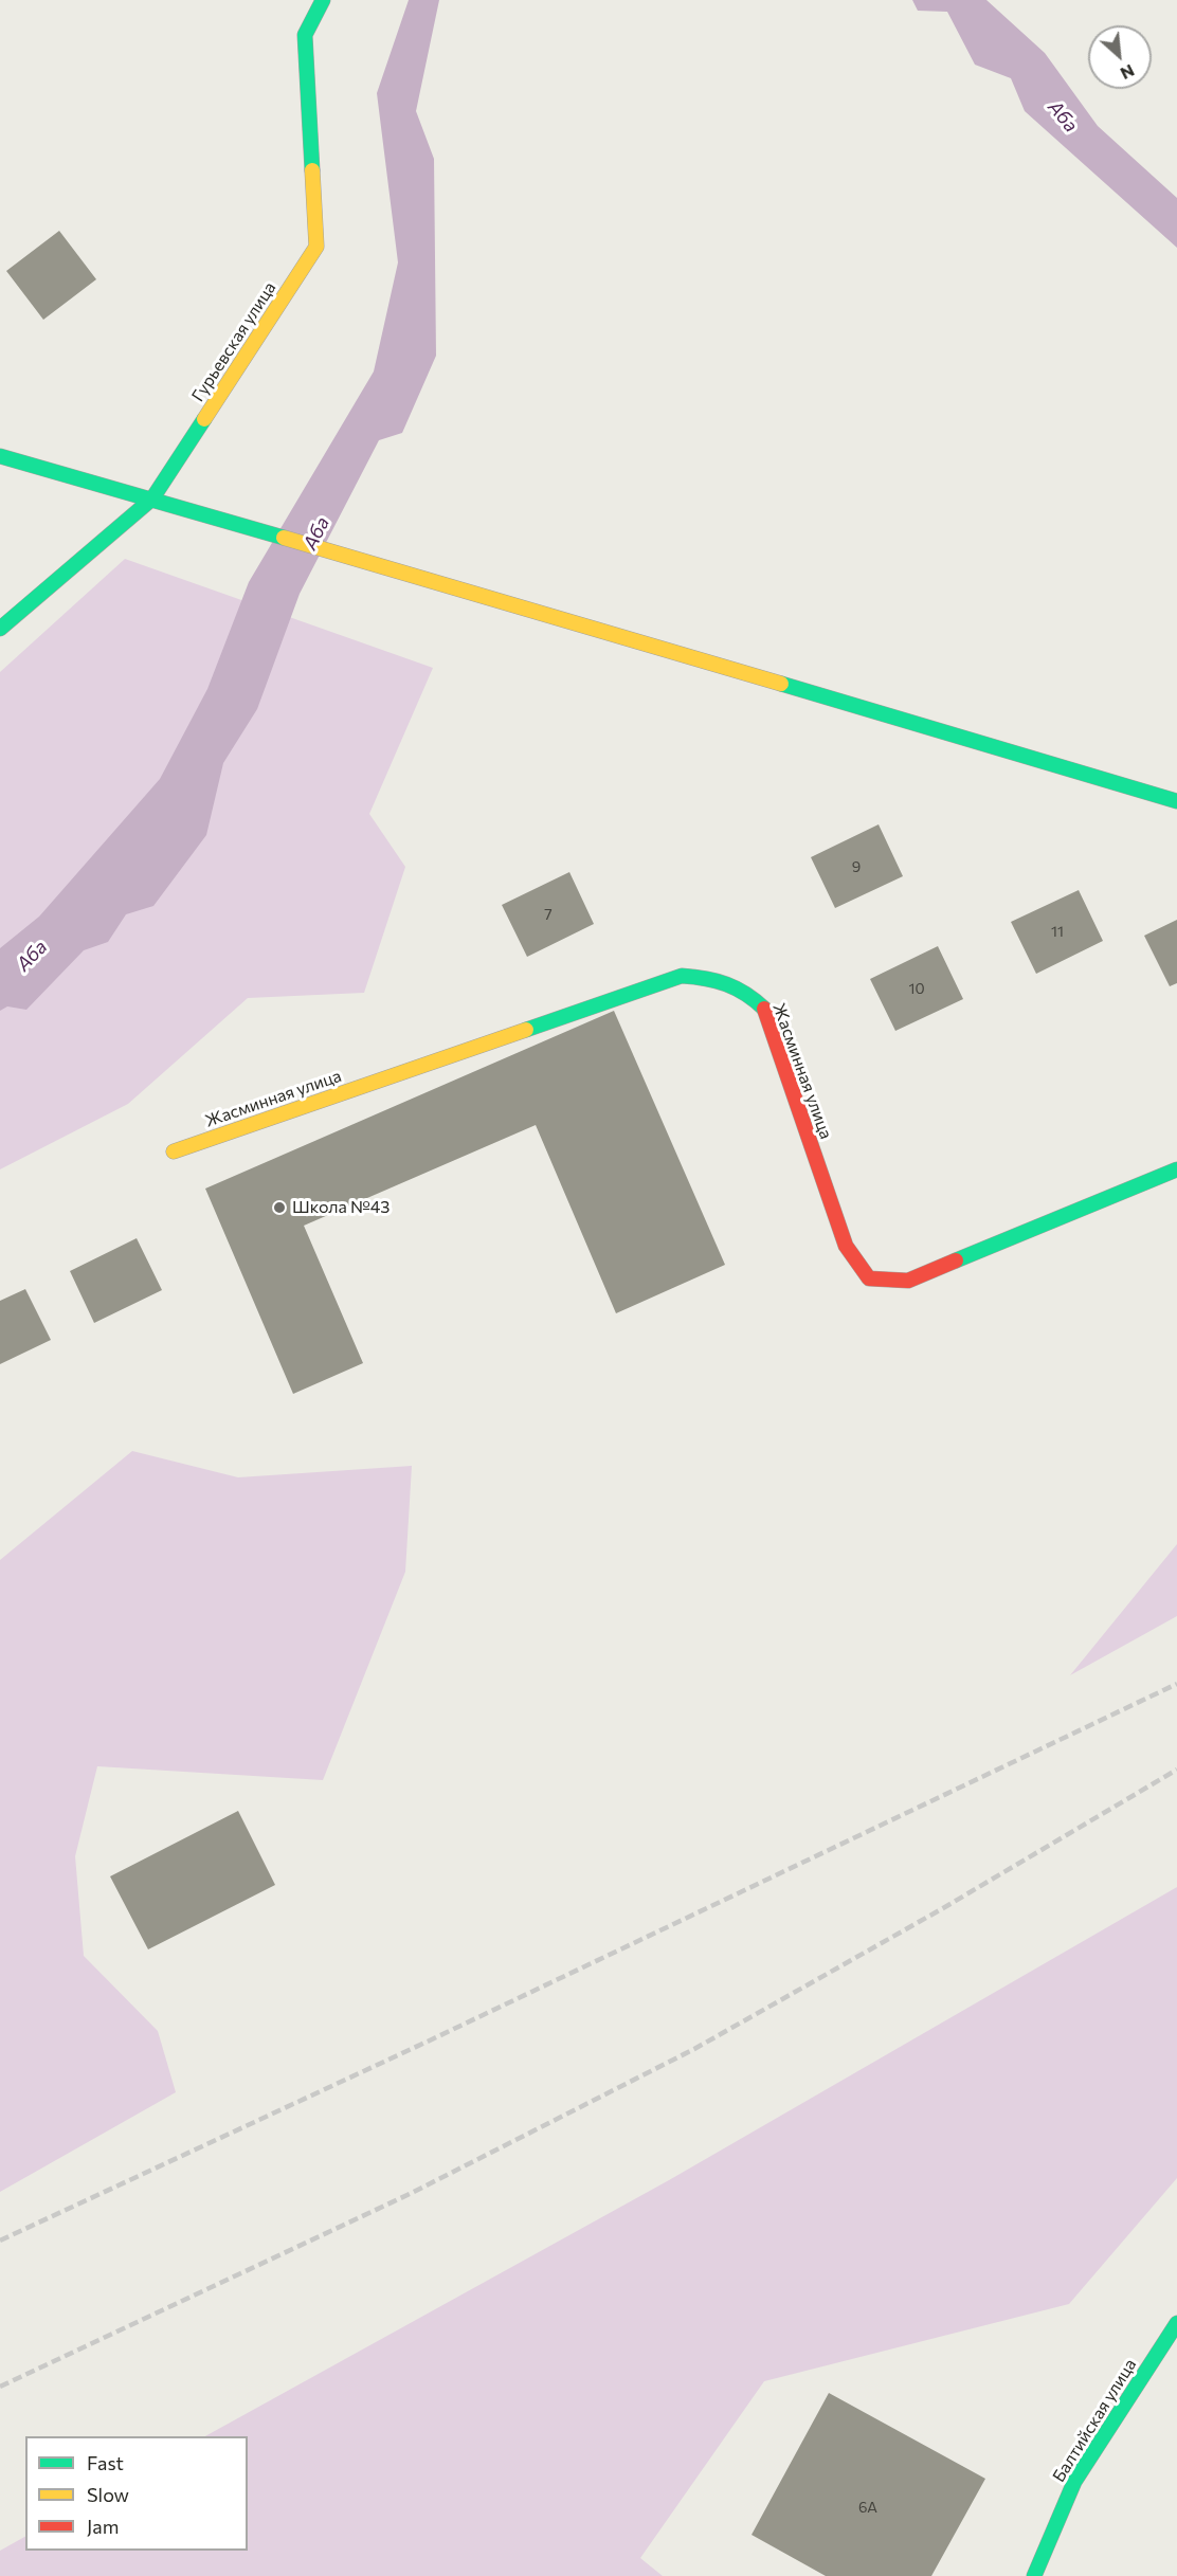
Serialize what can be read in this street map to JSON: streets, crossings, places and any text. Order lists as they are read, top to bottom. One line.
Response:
{"streets":{"street":["Гурьевская улица","Жасминная улица","Балтийская улица"]},"water":["Аба"],"places":["Школа №43"],"house_numbers":["9","7","11","10","6А"],"legend":["Fast","Slow","Jam"],"north":"bottom right"}
